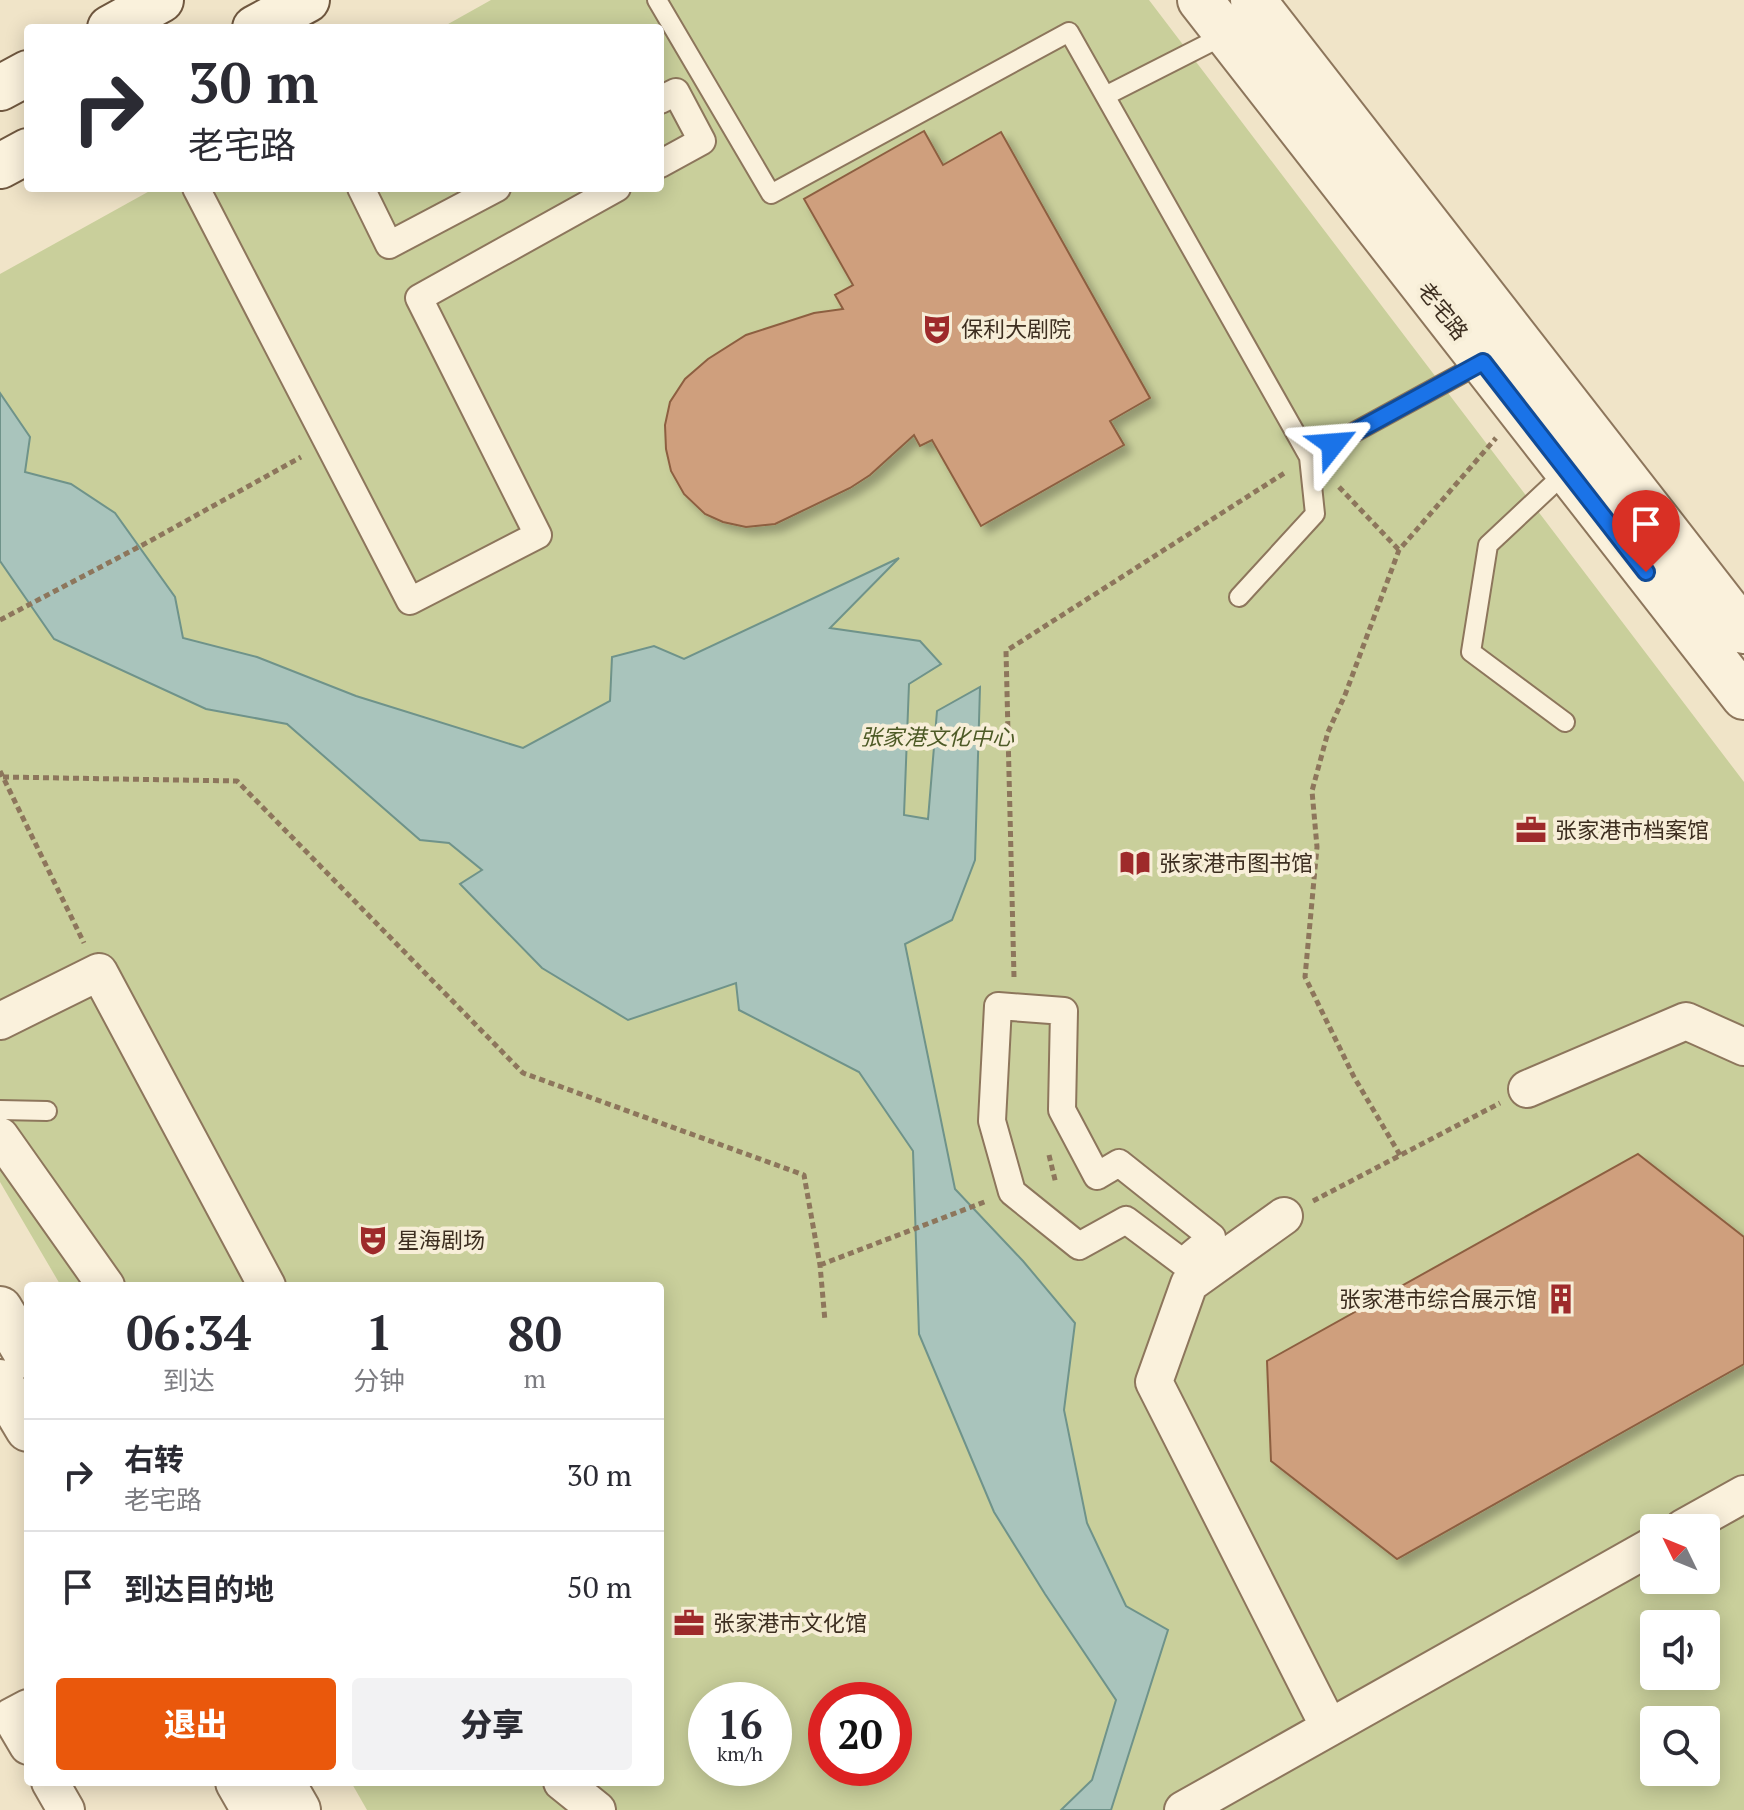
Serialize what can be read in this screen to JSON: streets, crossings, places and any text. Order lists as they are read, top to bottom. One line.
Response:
{"streets":{"street":["老宅路"]},"parks":["张家港文化中心"],"places":{"theatre":["保利大剧院","星海剧场"],"office":["张家港市档案馆","张家港市文化馆"],"library":["张家港市图书馆"],"building":["张家港市综合展示馆"]},"north":"top left","page":{"turn":["30 m","老宅路"],"eta":["06:34","到达","1","分钟","80","m"],"list":[{"name":"右转","note":"老宅路","value":"30 m"},{"name":"到达目的地","value":"50 m"}],"buttons":["退出","分享"],"speed":"16 km/h","limit":"20"}}
